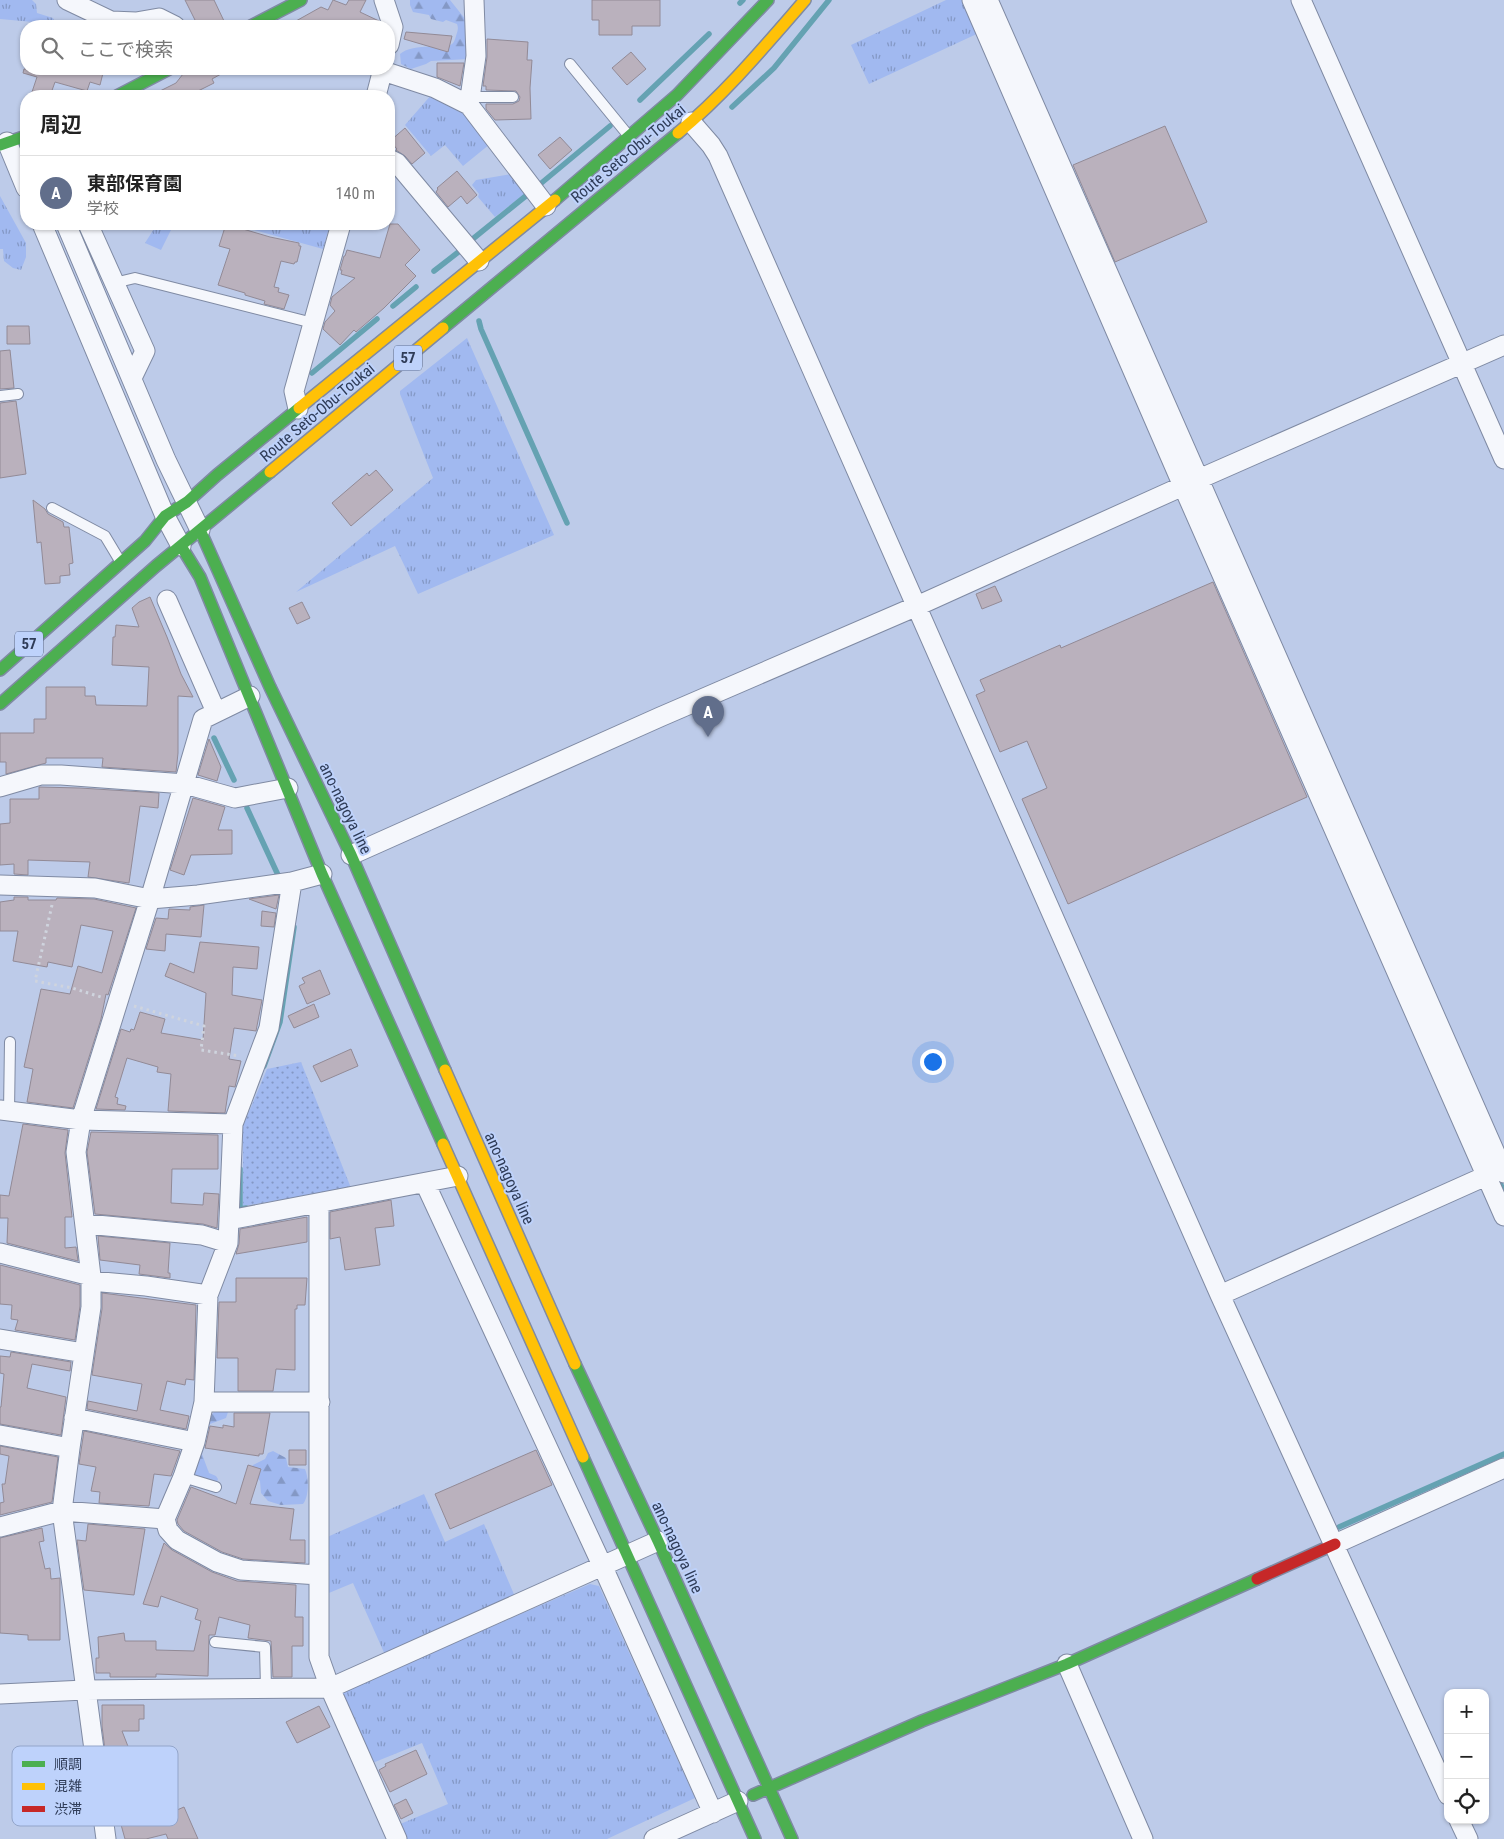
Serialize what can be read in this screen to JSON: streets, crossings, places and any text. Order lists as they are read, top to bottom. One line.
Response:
{"streets":{"main road":["Route Seto-Obu-Toukai","57","ano-nagoya line"]},"crossings":[["Route Seto-Obu-Toukai","ano-nagoya line"]],"legend":["順調","混雑","渋滞"],"page":{"search":"ここで検索","heading":"周辺","list":[{"mark":"A","name":"東部保育園","note":"学校","value":"140 m"}],"pins":"A","map_buttons":["+","−"]}}
